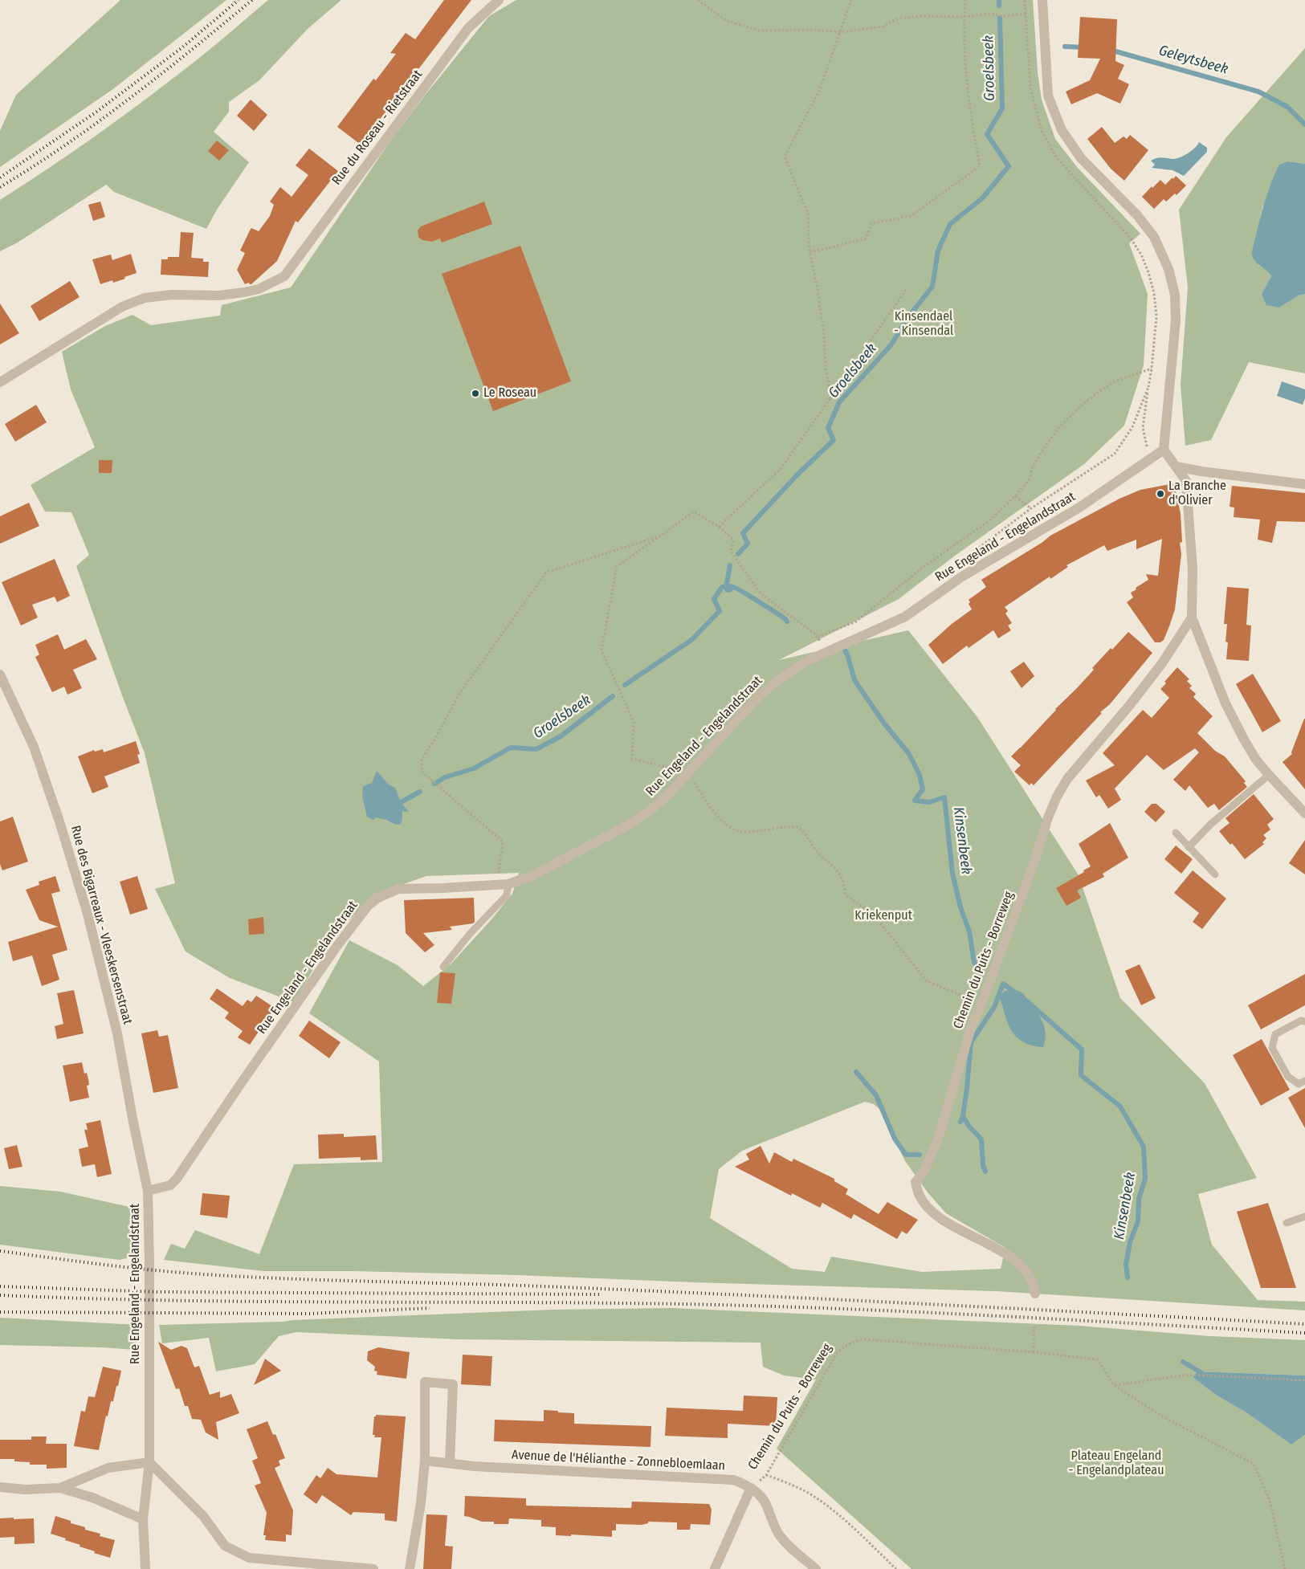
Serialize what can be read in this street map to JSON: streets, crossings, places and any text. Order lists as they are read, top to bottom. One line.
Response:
{"streets":{"street":["Rue du Roseau - Rietstraat","Rue Engeland - Engelandstraat","Rue des Bigarreaux - Vleeskersenstraat","Chemin du Puits - Borreweg","Avenue de l'Hélianthe - Zonnebloemlaan"]},"crossings":[["Rue Engeland - Engelandstraat","Rue des Bigarreaux - Vleeskersenstraat"],["Chemin du Puits - Borreweg","Avenue de l'Hélianthe - Zonnebloemlaan"]],"water":["Geleytsbeek","Groelsbeek","Kinsenbeek"],"parks":["Kinsendael - Kinsendal","Kriekenput","Plateau Engeland - Engelandplateau"],"places":["Le Roseau","La Branche d'Olivier"]}
